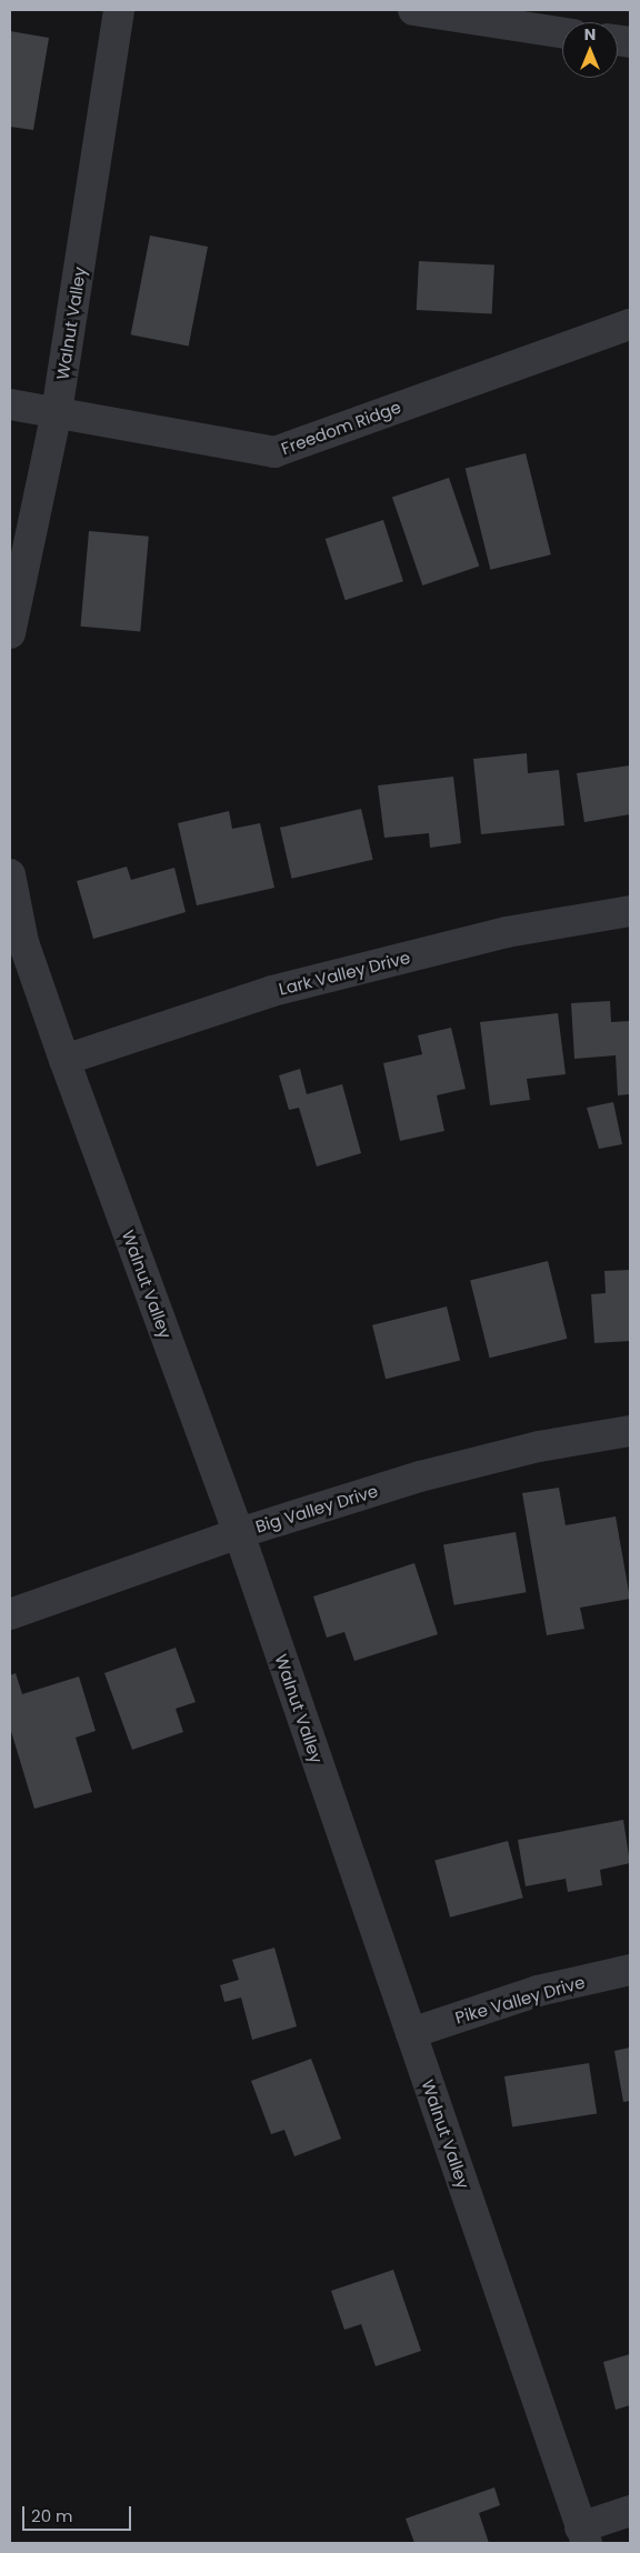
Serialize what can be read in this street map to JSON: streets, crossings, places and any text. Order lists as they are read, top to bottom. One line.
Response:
{"streets":{"street":["Walnut Valley","Freedom Ridge","Lark Valley Drive","Big Valley Drive","Pike Valley Drive"]},"crossings":[["Walnut Valley","Freedom Ridge"],["Walnut Valley","Lark Valley Drive"],["Walnut Valley","Big Valley Drive"],["Walnut Valley","Pike Valley Drive"]],"scale_bar":"20 m","north":"top"}
